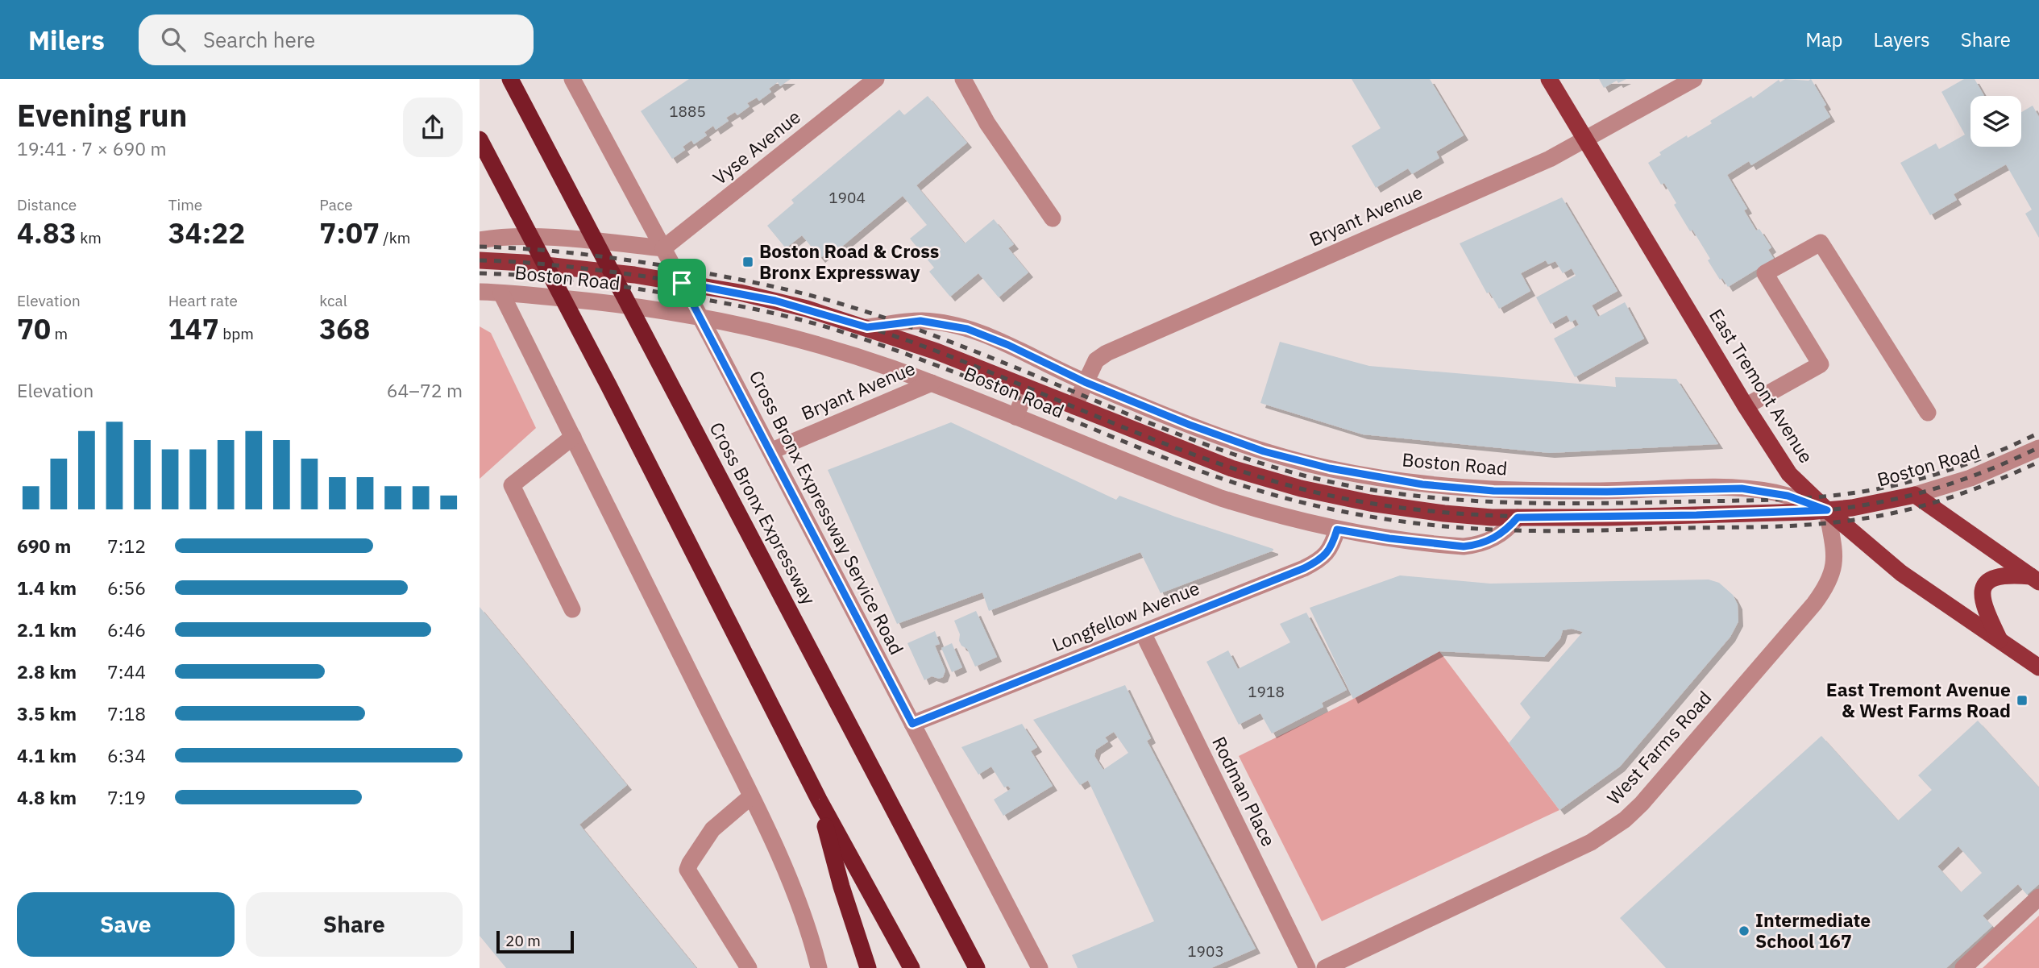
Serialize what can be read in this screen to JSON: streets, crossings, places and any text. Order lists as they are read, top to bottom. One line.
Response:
{"streets":{"highway":["Cross Bronx Expressway"],"main road":["Boston Road","East Tremont Avenue"],"street":["Vyse Avenue","Bryant Avenue","Cross Bronx Expressway Service Road","Longfellow Avenue","West Farms Road","Rodman Place"]},"crossings":[["Vyse Avenue","Boston Road"],["Vyse Avenue","Cross Bronx Expressway Service Road"],["Bryant Avenue","Boston Road"],["Bryant Avenue","East Tremont Avenue"],["Bryant Avenue","Cross Bronx Expressway Service Road"],["Boston Road","East Tremont Avenue"],["Boston Road","Cross Bronx Expressway Service Road"],["Boston Road","Longfellow Avenue"],["Boston Road","West Farms Road"],["East Tremont Avenue","West Farms Road"],["Cross Bronx Expressway Service Road","Longfellow Avenue"],["Longfellow Avenue","Rodman Place"]],"places":{"transit":["Boston Road & Cross Bronx Expressway","East Tremont Avenue & West Farms Road"],"other":["Intermediate School 167"]},"house_numbers":["1885","1904","1918","1903"],"scale_bar":"20 m","page":{"header":"Milers","search":"Search here","nav":["Map","Layers","Share"],"heading":["Evening run","19:41 · 7 × 690 m"],"stats":[["Distance","4.83 km"],["Time","34:22"],["Pace","7:07 /km"],["Elevation","70 m"],["Heart rate","147 bpm"],["kcal","368"]],"chart":["Elevation","64–72 m"],"list":[{"name":"690 m","note":"7:12"},{"name":"1.4 km","note":"6:56"},{"name":"2.1 km","note":"6:46"},{"name":"2.8 km","note":"7:44"},{"name":"3.5 km","note":"7:18"},{"name":"4.1 km","note":"6:34"},{"name":"4.8 km","note":"7:19"}],"buttons":["Save","Share"],"scale":"20 m"}}
